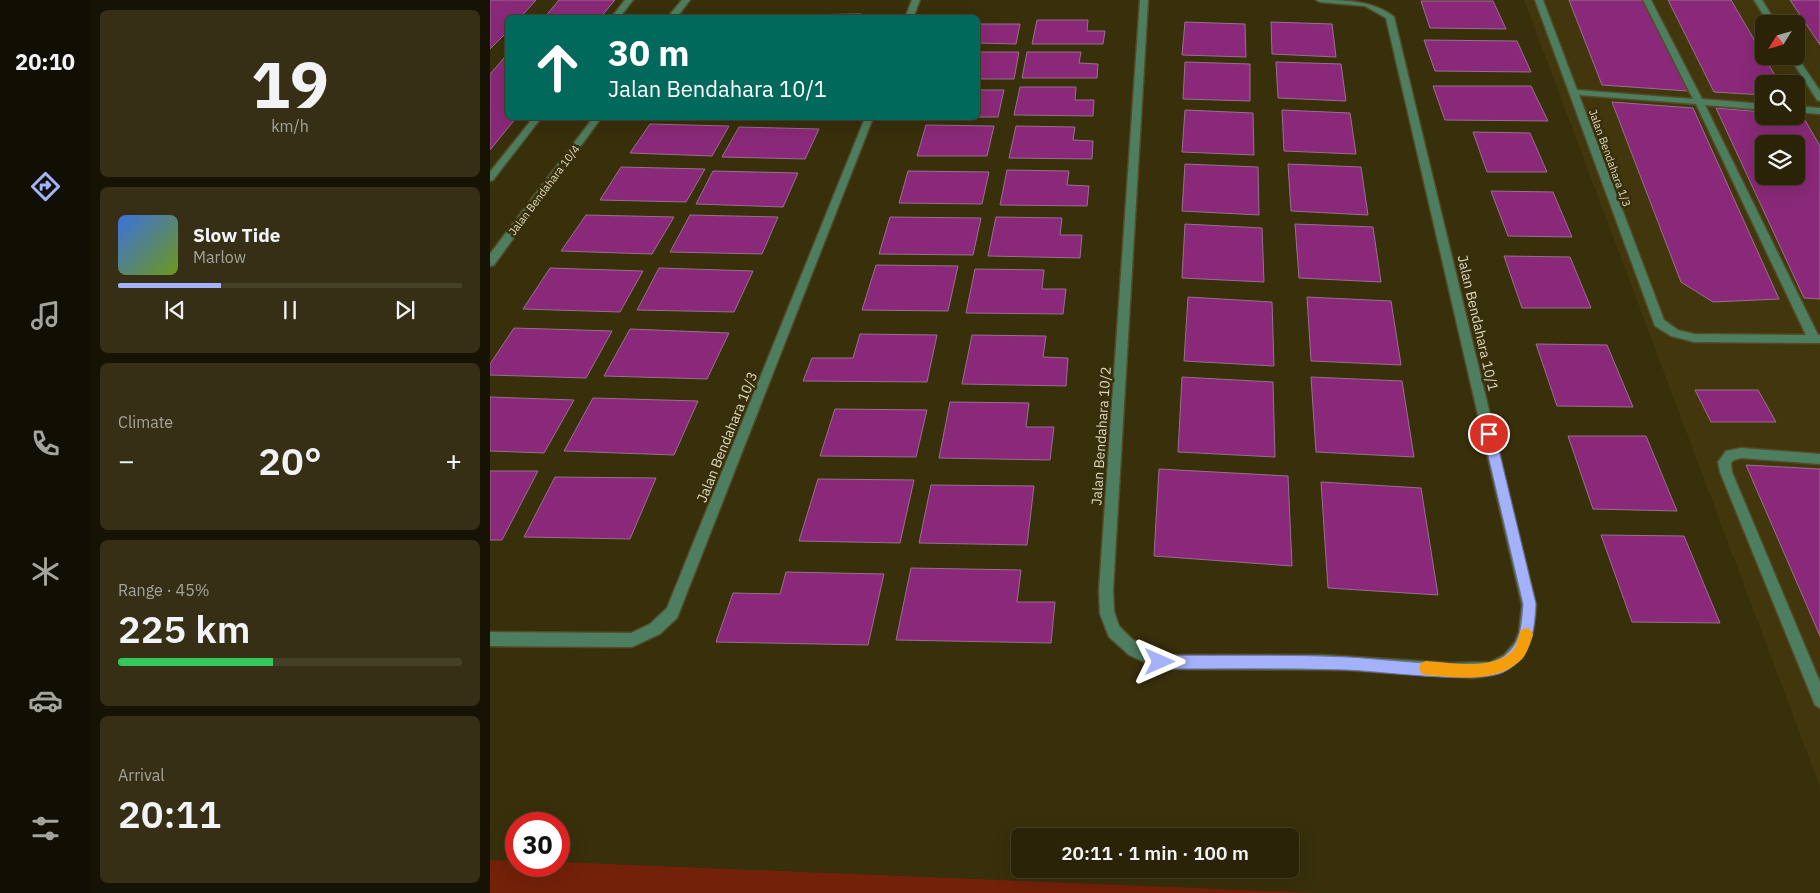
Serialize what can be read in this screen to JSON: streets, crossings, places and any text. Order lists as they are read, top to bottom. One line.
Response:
{"streets":{"street":["Jalan Bendahara 1/3","Jalan Bendahara 10/4","Jalan Bendahara 10/1","Jalan Bendahara 10/2","Jalan Bendahara 10/3"]},"crossings":[["Jalan Bendahara 10/1","Jalan Bendahara 10/2"]],"north":"bottom left","page":{"tabs":"20:10","tile":[["19","km/h"],"Climate",["Range · 45%","225 km"],["Arrival","20:11"]],"turn":["30 m","Jalan Bendahara 10/1"],"song":["Slow Tide","Marlow"],"heat":["−","20°","+"],"limit":"30","trip":"20:11 · 1 min · 100 m"}}
